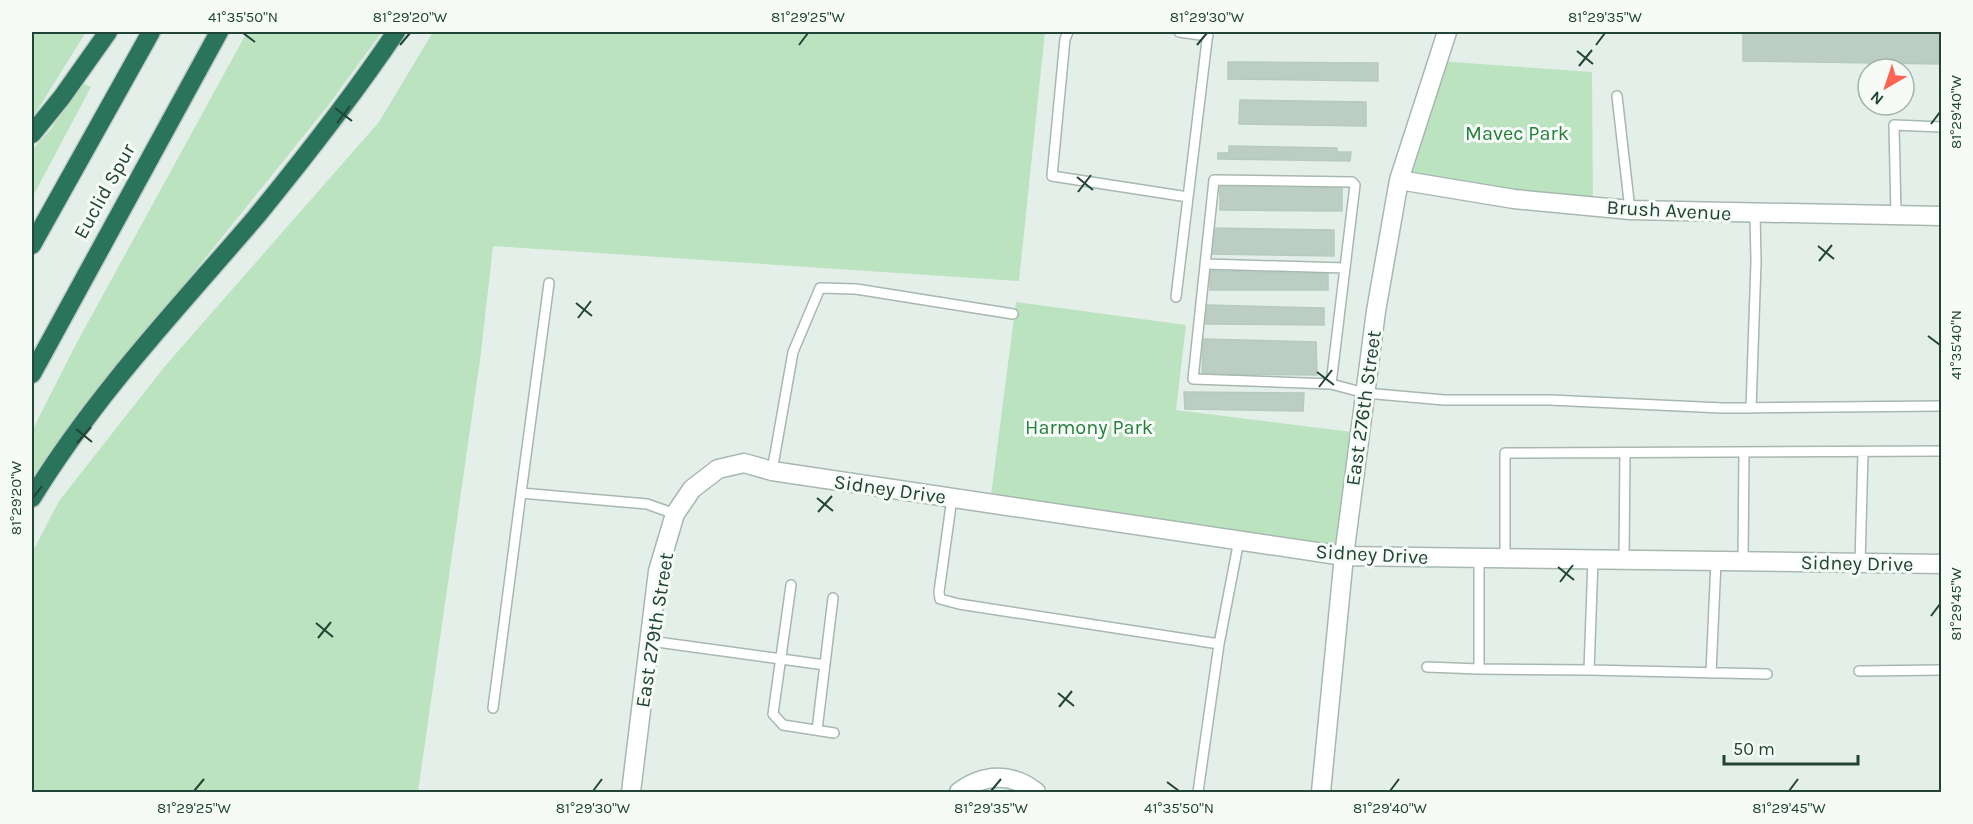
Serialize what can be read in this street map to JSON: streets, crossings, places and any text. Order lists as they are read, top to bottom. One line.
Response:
{"streets":{"highway":["Euclid Spur"],"street":["Brush Avenue","East 276th Street","Sidney Drive","East 279th Street"]},"crossings":[["Brush Avenue","East 276th Street"],["East 276th Street","Sidney Drive"],["Sidney Drive","East 279th Street"]],"parks":["Mavec Park","Harmony Park"],"scale_bar":"50 m","north":"bottom left","coordinates":["41°35'50\"N","81°29'20\"W","81°29'25\"W","81°29'30\"W","81°29'35\"W","81°29'40\"W","41°35'40\"N","81°29'45\"W"]}
